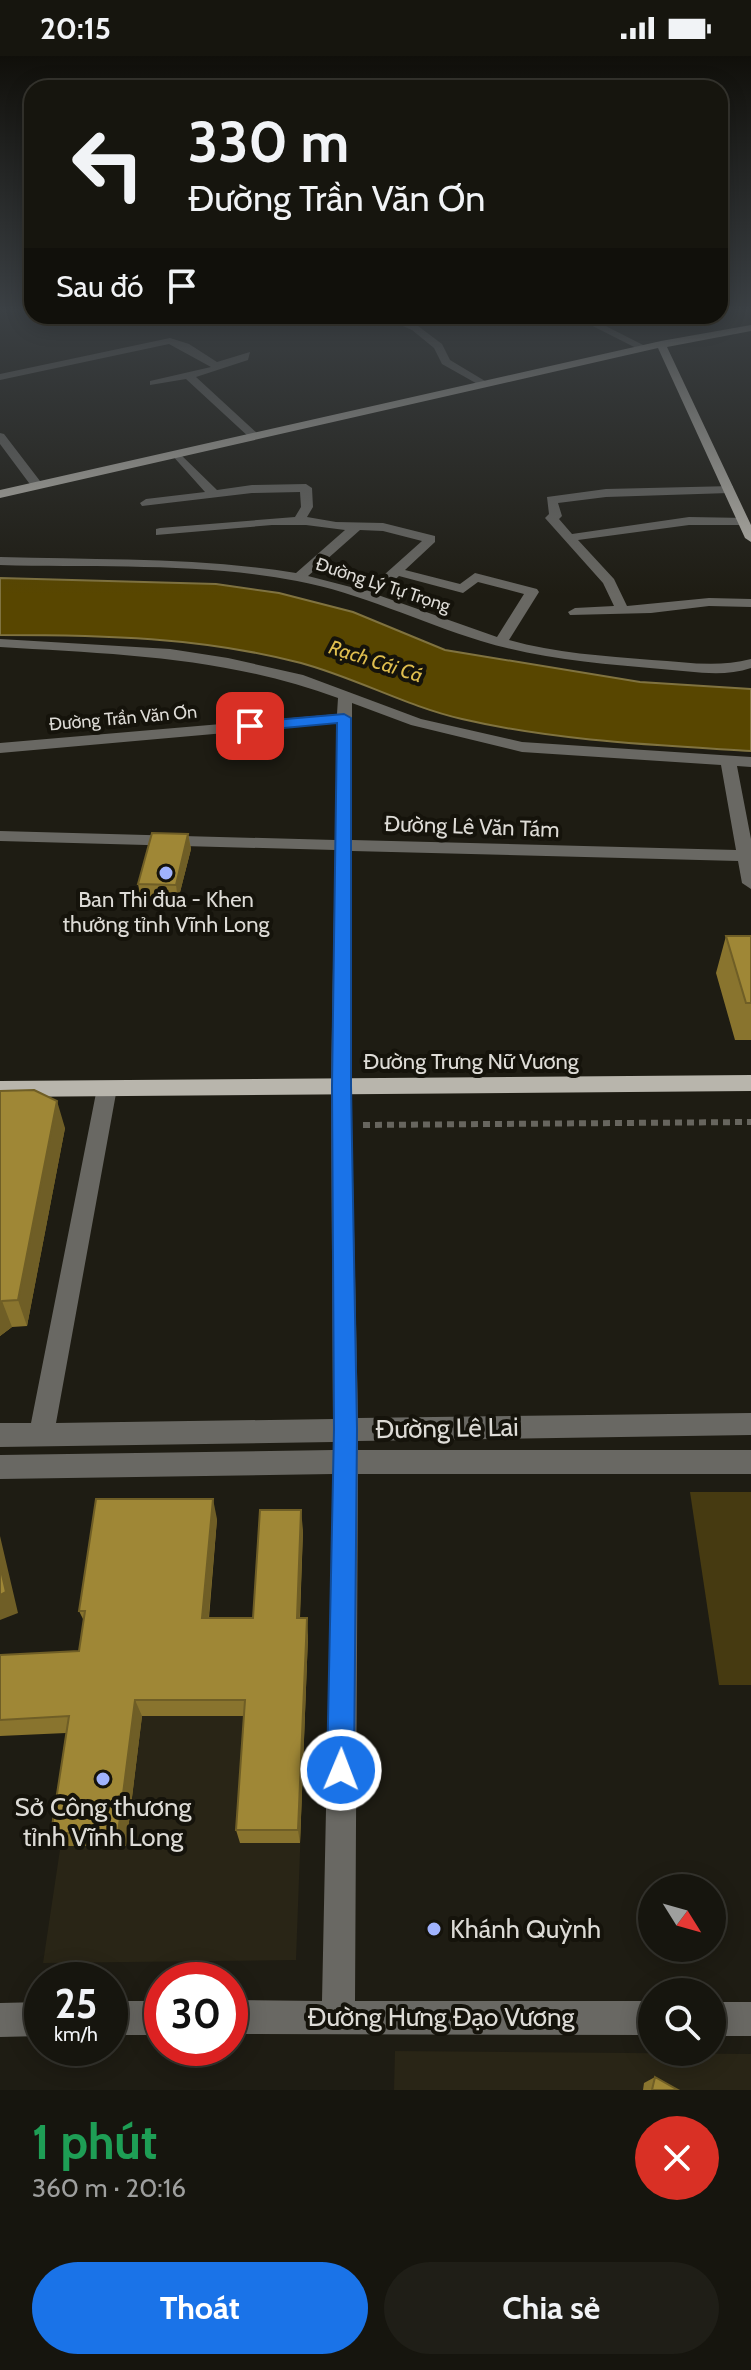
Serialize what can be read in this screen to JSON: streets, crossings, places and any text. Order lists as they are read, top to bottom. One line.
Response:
{"streets":{"main road":["Đường Trưng Nữ Vương"],"street":["Đường Lý Tự Trọng","Đường Trần Văn Ơn","Đường Lê Văn Tám","Đường Lê Lai","Đường Hưng Đạo Vương"]},"water":["Rạch Cái Cá"],"places":["Ban Thi đua - Khen thưởng tỉnh Vĩnh Long","Sở Công thương tỉnh Vĩnh Long","Khánh Quỳnh"],"north":"bottom right","page":{"status":"20:15","turn":["330 m","Đường Trần Văn Ơn"],"then":"Sau đó","speed":"25 km/h","limit":"30","heading":["1 phút","360 m · 20:16"],"buttons":["Thoát","Chia sẻ"]}}
